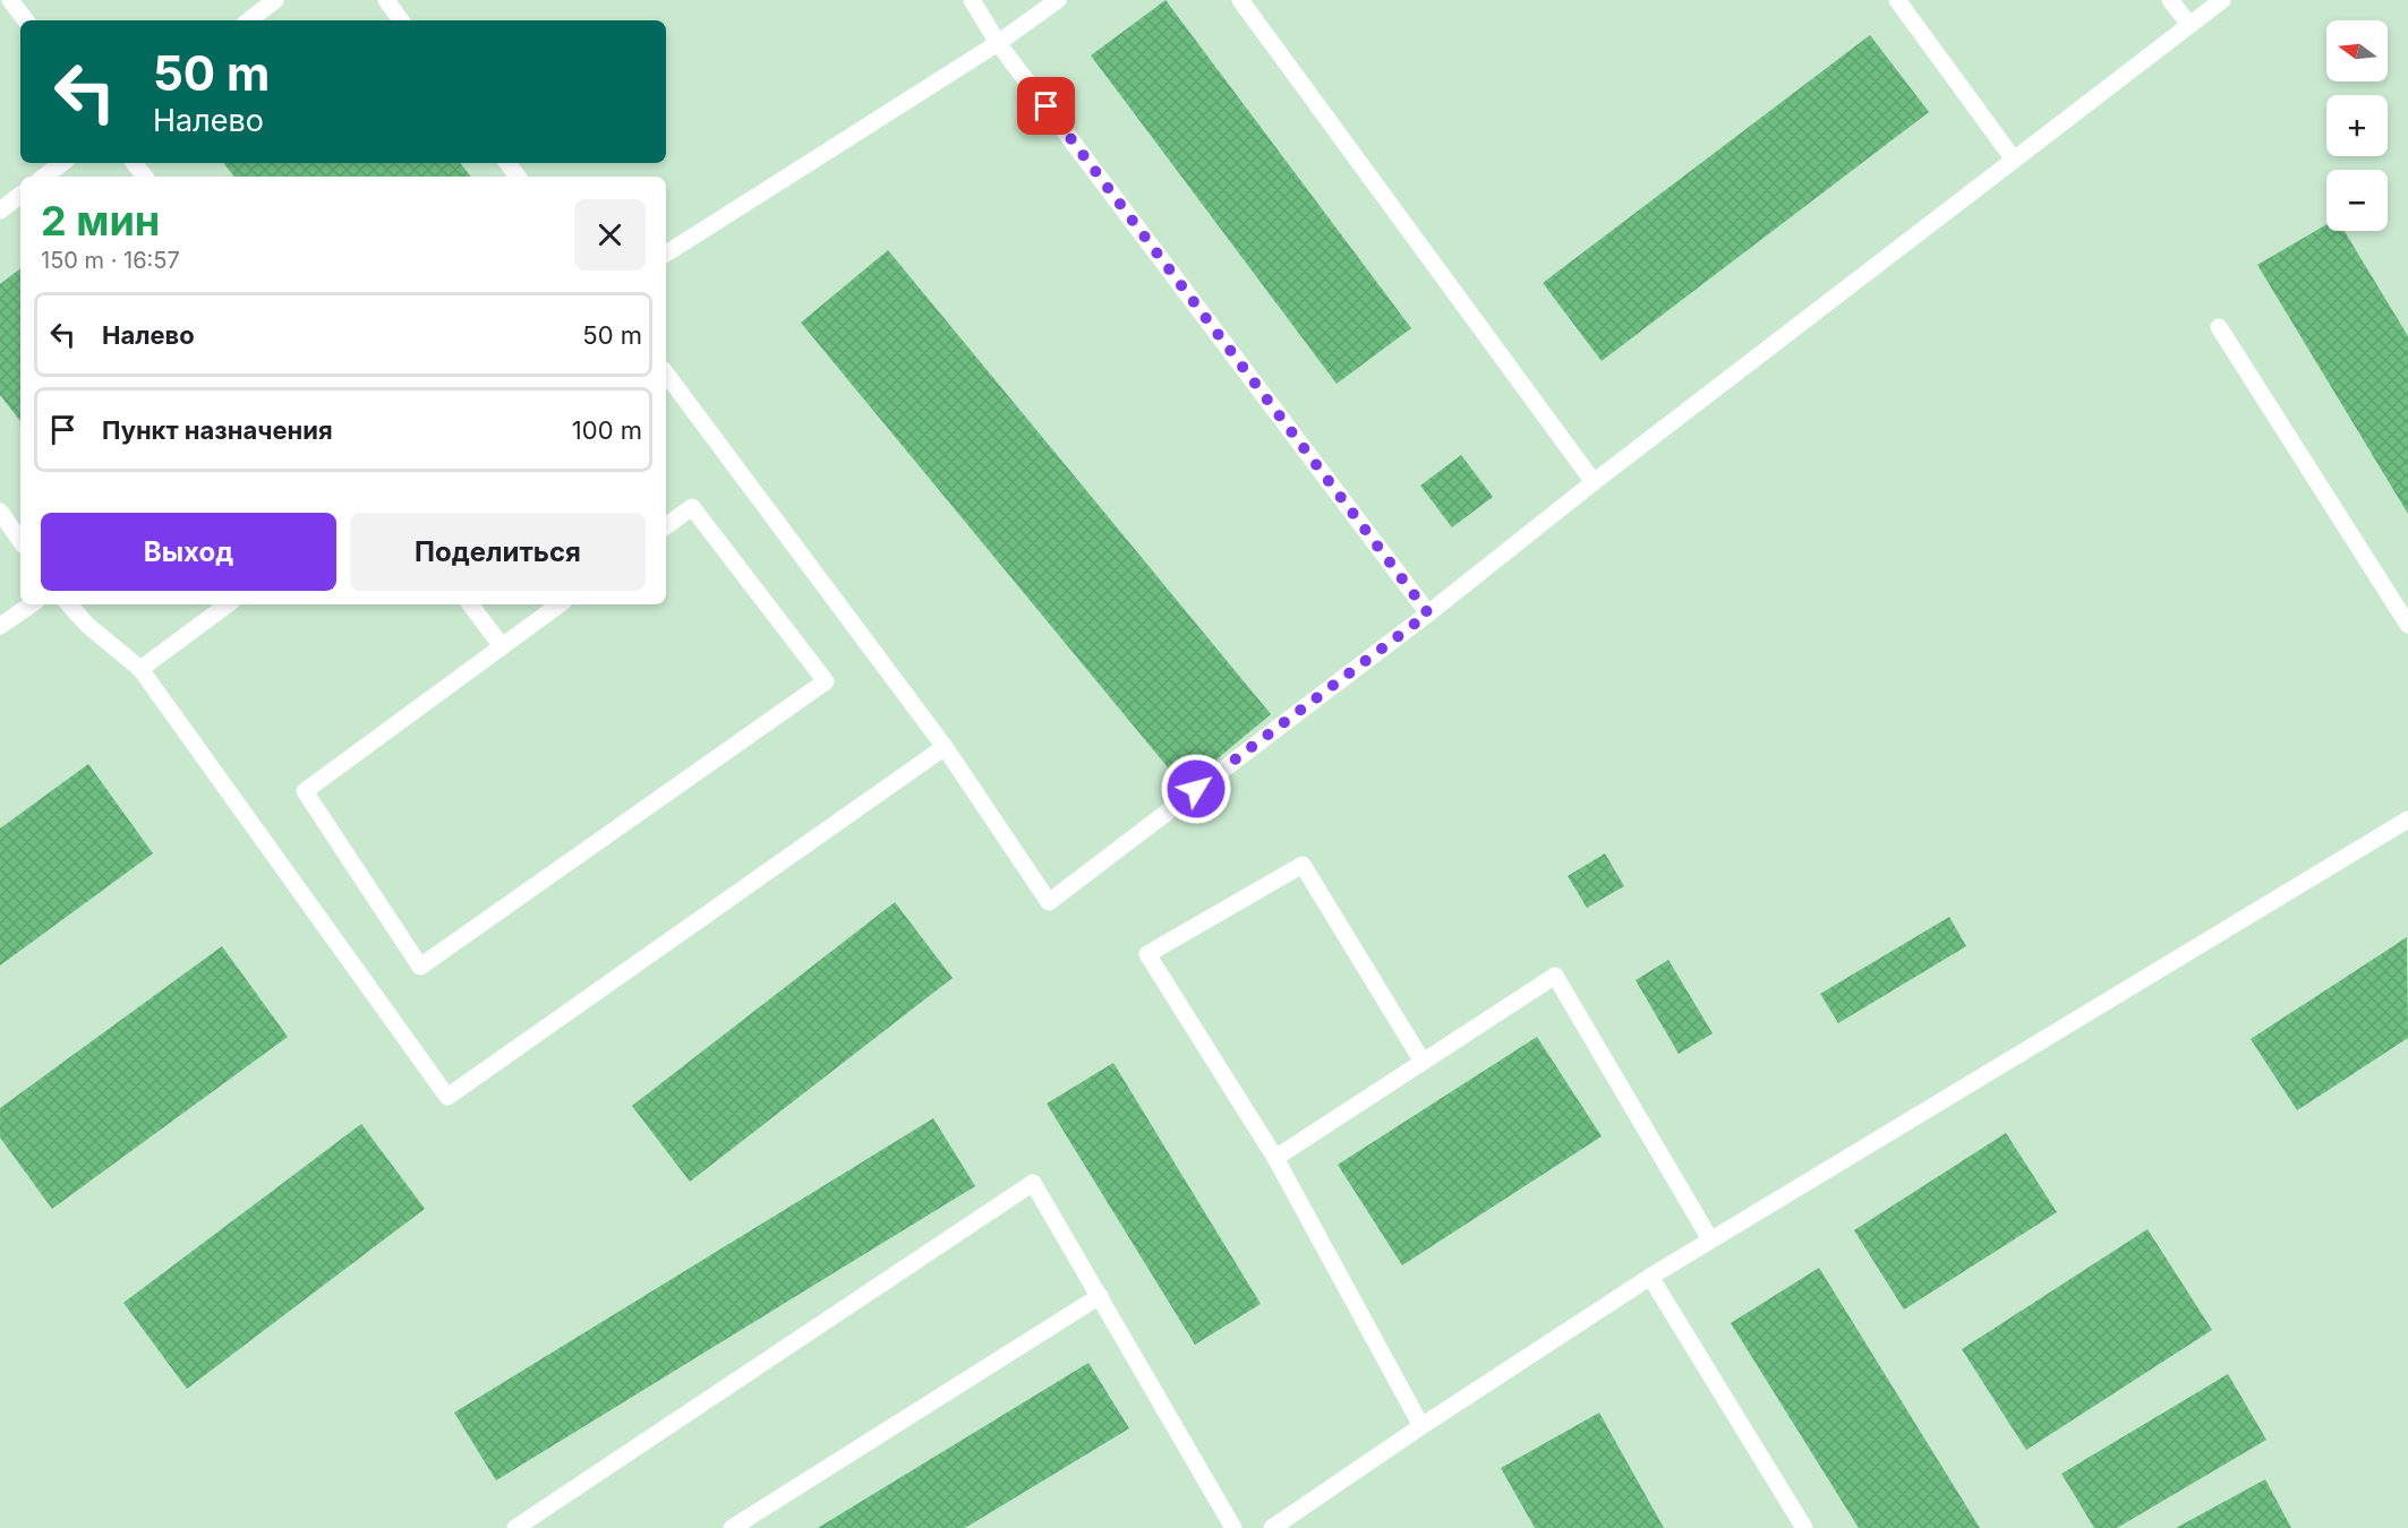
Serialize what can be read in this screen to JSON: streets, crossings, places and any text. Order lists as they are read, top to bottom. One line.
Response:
{"north":"left","page":{"map_buttons":["+","−"],"turn":["50 m","Налево"],"heading":["2 мин","150 m · 16:57"],"list":[{"name":"Налево","value":"50 m"},{"name":"Пункт назначения","value":"100 m"}],"buttons":["Выход","Поделиться"]}}
